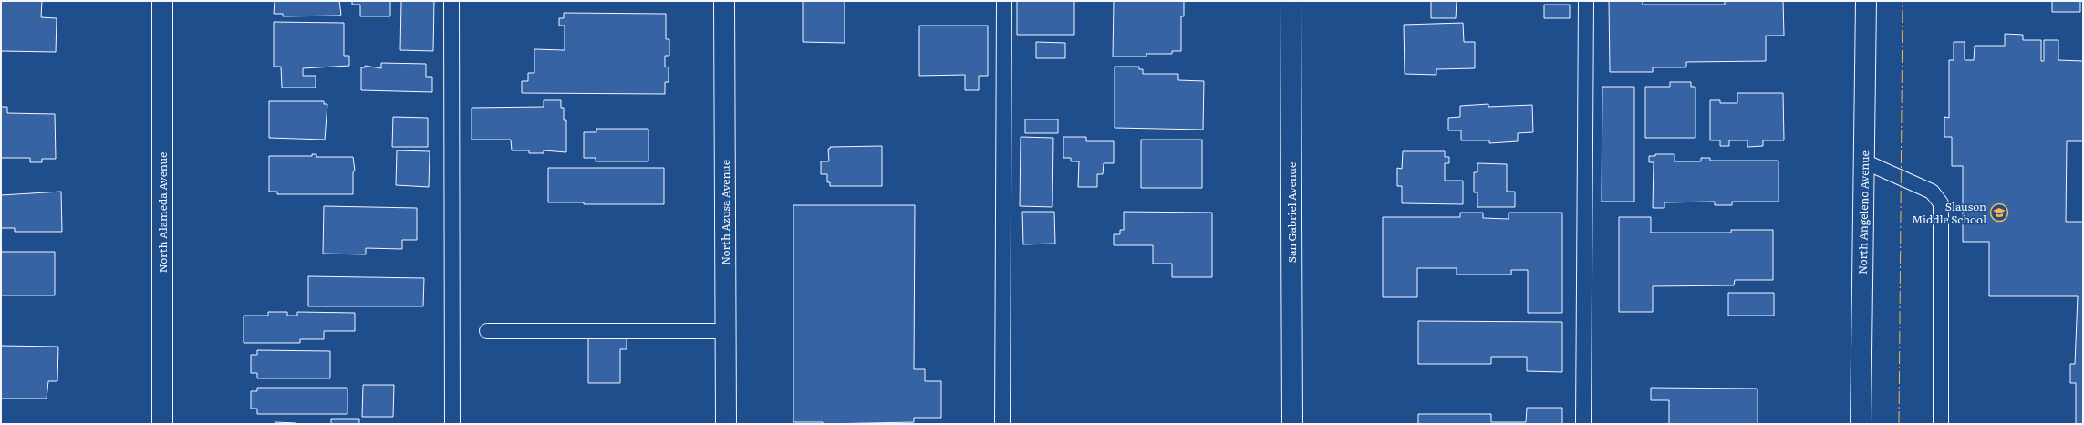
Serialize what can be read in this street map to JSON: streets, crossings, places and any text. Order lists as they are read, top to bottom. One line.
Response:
{"streets":{"street":["North Alameda Avenue","North Azusa Avenue","San Gabriel Avenue","North Angeleno Avenue"]},"places":{"school or university":["Slauson Middle School"]}}
